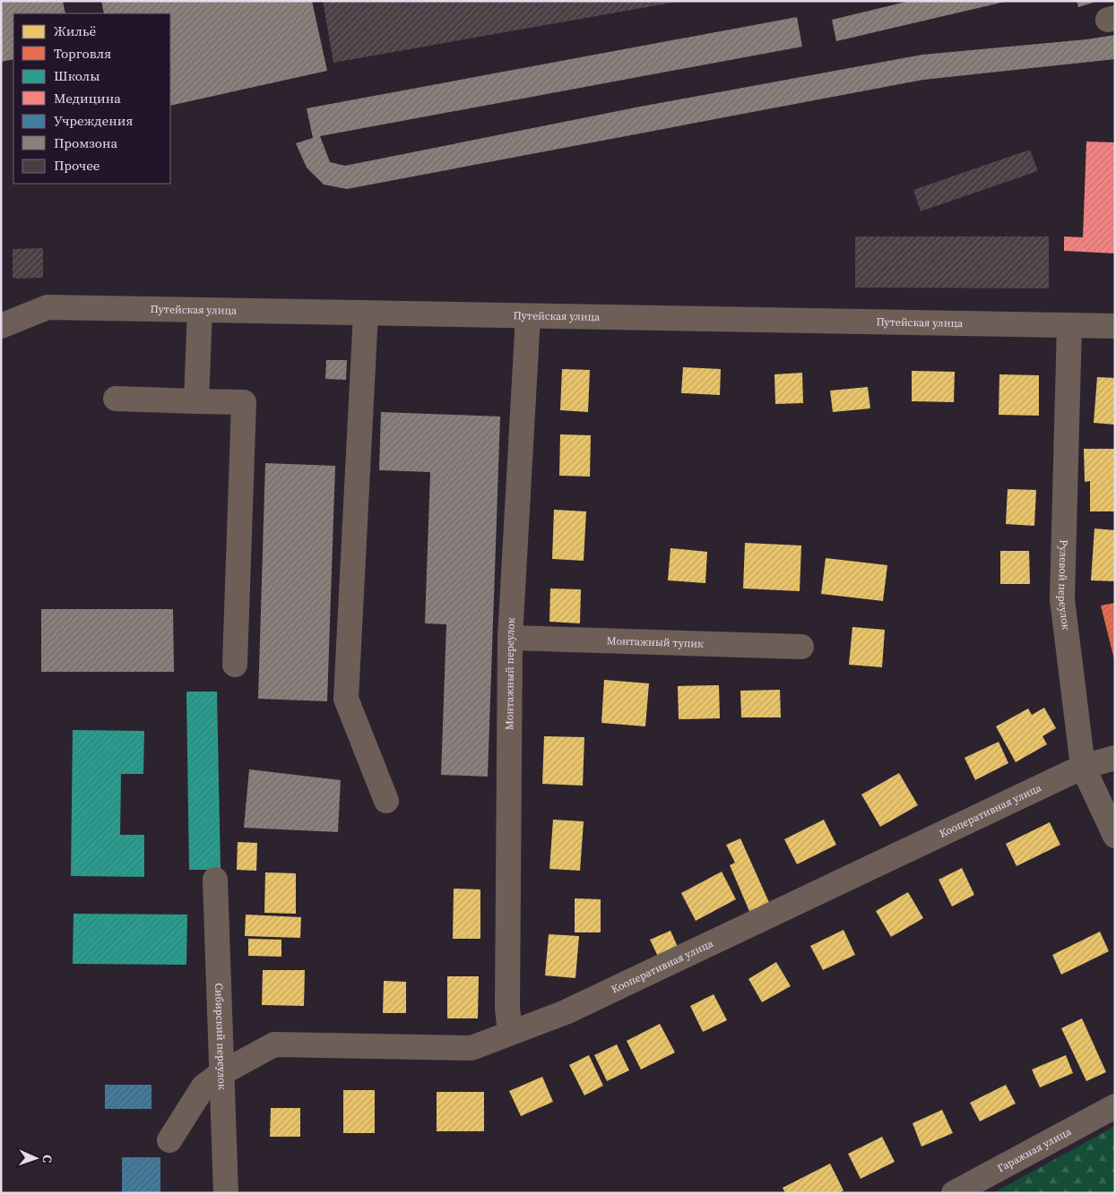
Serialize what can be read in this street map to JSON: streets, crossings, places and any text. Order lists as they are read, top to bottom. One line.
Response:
{"streets":{"street":["Путейская улица","Рулевой переулок","Монтажный тупик","Монтажный переулок","Кооперативная улица","Сибирский переулок","Гаражная улица"]},"crossings":[["Путейская улица","Рулевой переулок"],["Путейская улица","Монтажный переулок"],["Рулевой переулок","Кооперативная улица"],["Монтажный тупик","Монтажный переулок"],["Монтажный переулок","Кооперативная улица"],["Кооперативная улица","Сибирский переулок"]],"legend":["Жильё","Торговля","Школы","Медицина","Учреждения","Промзона","Прочее"],"north":"right"}
